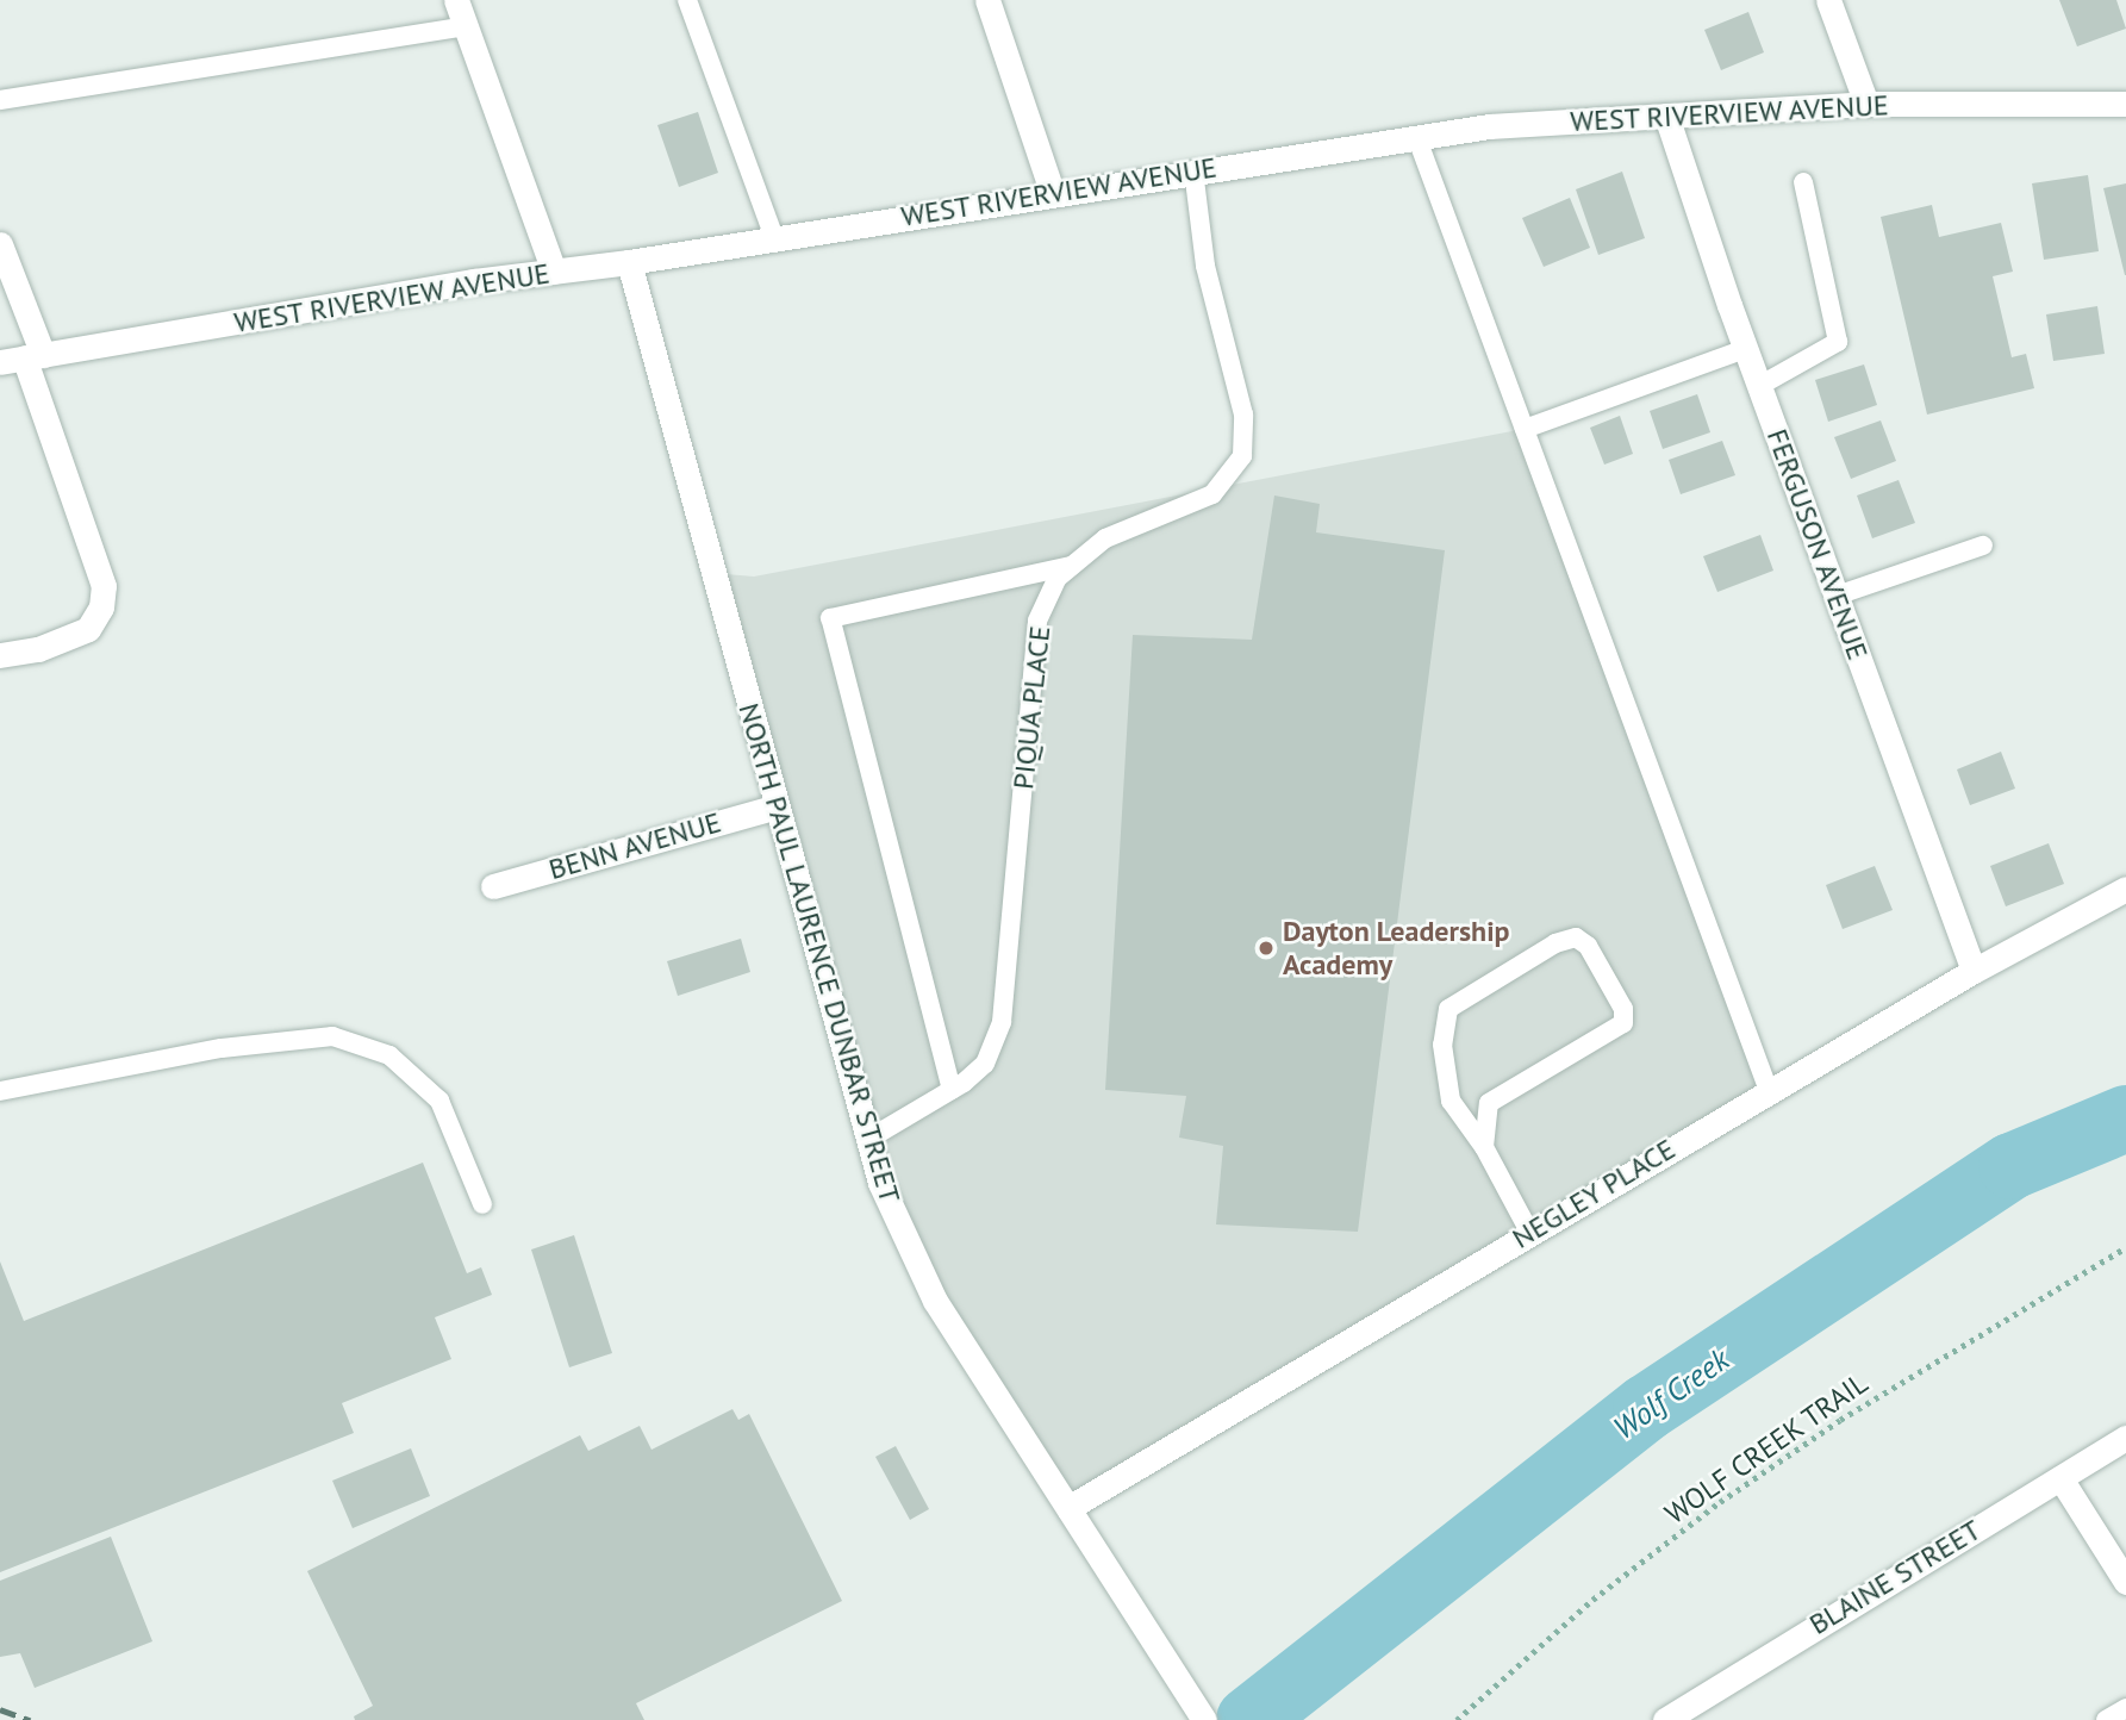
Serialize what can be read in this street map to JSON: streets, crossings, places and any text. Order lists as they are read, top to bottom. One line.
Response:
{"streets":{"street":["WEST RIVERVIEW AVENUE","FERGUSON AVENUE","BENN AVENUE","NORTH PAUL LAURENCE DUNBAR STREET","NEGLEY PLACE","BLAINE STREET"],"lane":["PIQUA PLACE"],"path":["WOLF CREEK TRAIL"]},"crossings":[["WEST RIVERVIEW AVENUE","FERGUSON AVENUE"],["WEST RIVERVIEW AVENUE","PIQUA PLACE"],["WEST RIVERVIEW AVENUE","NORTH PAUL LAURENCE DUNBAR STREET"],["FERGUSON AVENUE","NEGLEY PLACE"],["PIQUA PLACE","NORTH PAUL LAURENCE DUNBAR STREET"],["BENN AVENUE","NORTH PAUL LAURENCE DUNBAR STREET"],["NORTH PAUL LAURENCE DUNBAR STREET","NEGLEY PLACE"]],"water":["Wolf Creek"],"places":["Dayton Leadership Academy"]}
